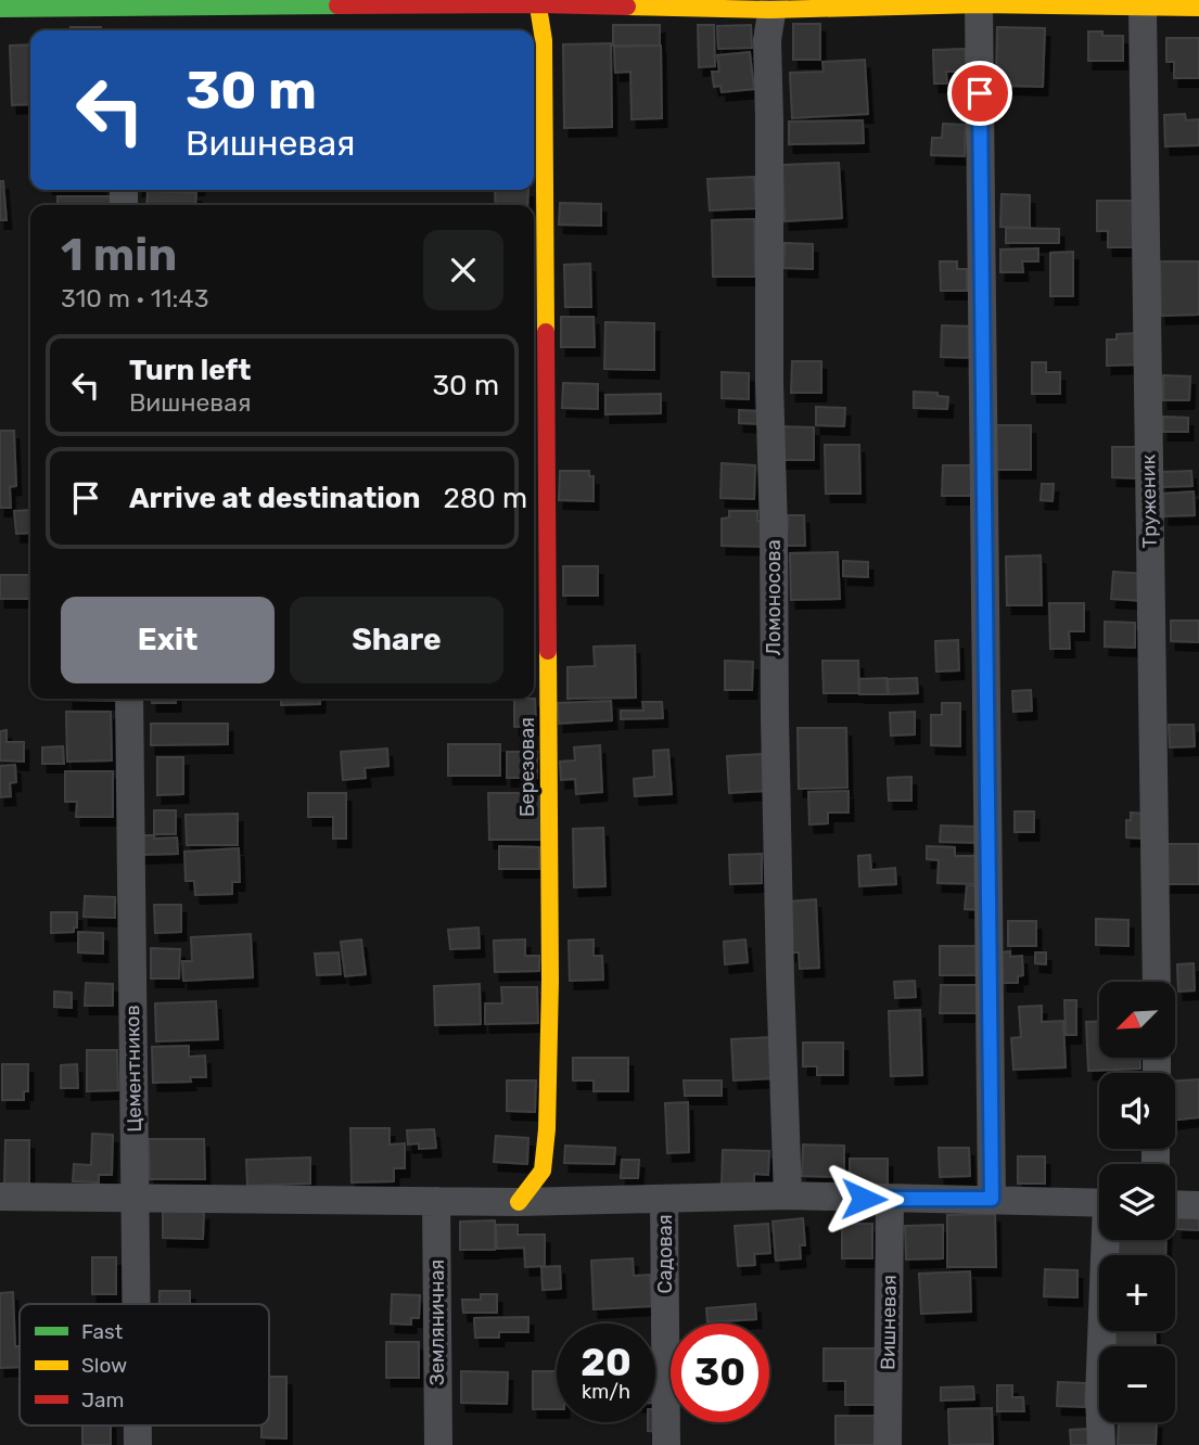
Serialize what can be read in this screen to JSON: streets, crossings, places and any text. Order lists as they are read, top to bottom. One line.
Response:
{"streets":{"street":["Труженик","Ломоносова","Березовая","Цементников","Садовая","Земляничная","Вишневая"]},"legend":["Fast","Slow","Jam"],"north":"bottom left","page":{"turn":["30 m","Вишневая"],"heading":["1 min","310 m · 11:43"],"list":[{"name":"Turn left","note":"Вишневая","value":"30 m"},{"name":"Arrive at destination","value":"280 m"}],"buttons":["Exit","Share"],"map_buttons":["+","−"],"speed":"20 km/h","limit":"30"}}
